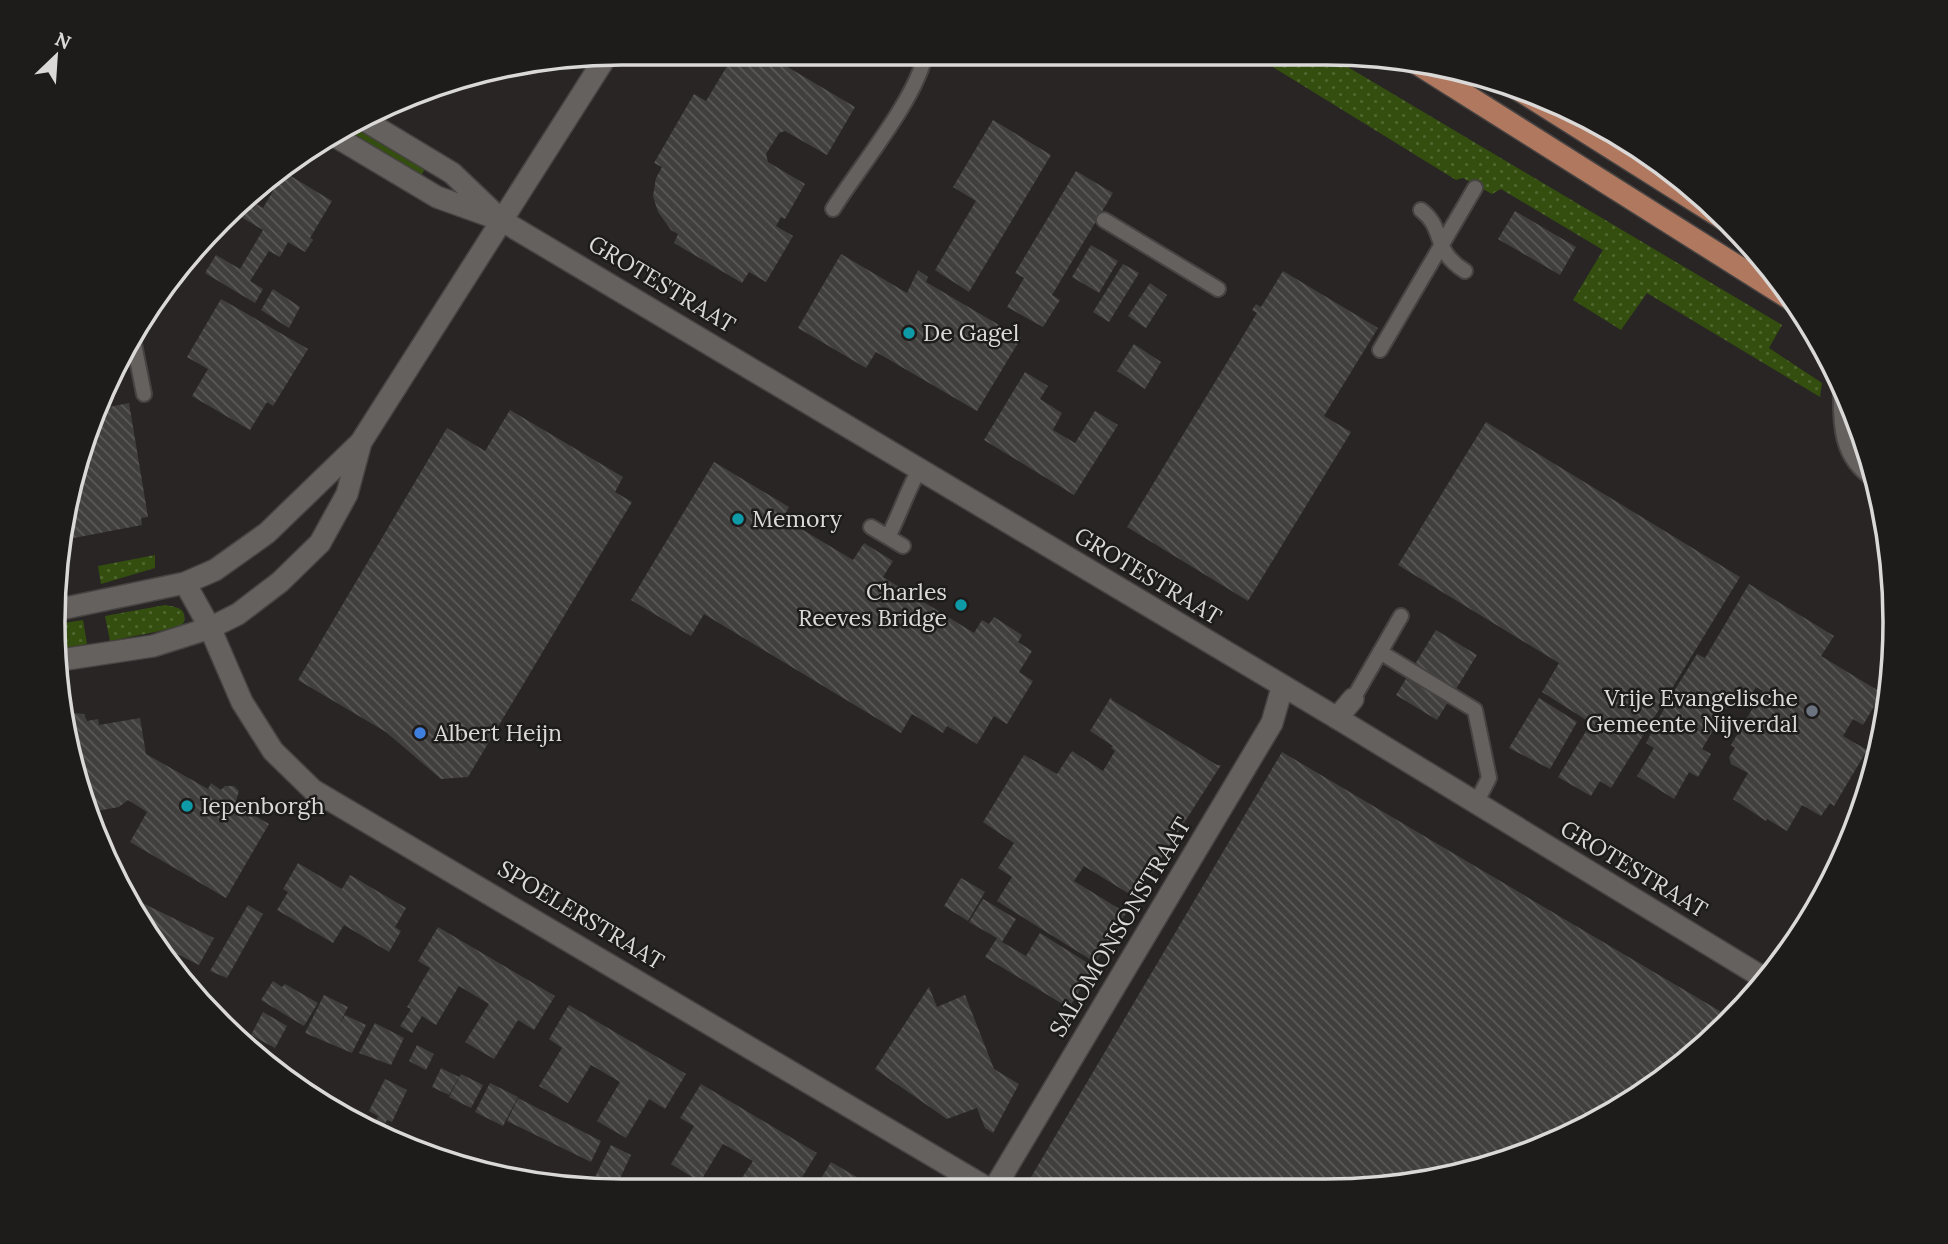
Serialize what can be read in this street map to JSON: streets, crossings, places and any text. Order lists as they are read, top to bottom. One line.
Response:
{"streets":{"street":["GROTESTRAAT","SPOELERSTRAAT","SALOMONSONSTRAAT"]},"crossings":[["GROTESTRAAT","SALOMONSONSTRAAT"]],"places":["De Gagel","Memory","Charles Reeves Bridge","Vrije Evangelische Gemeente Nijverdal","Albert Heijn","Iepenborgh"],"north":"top right"}
